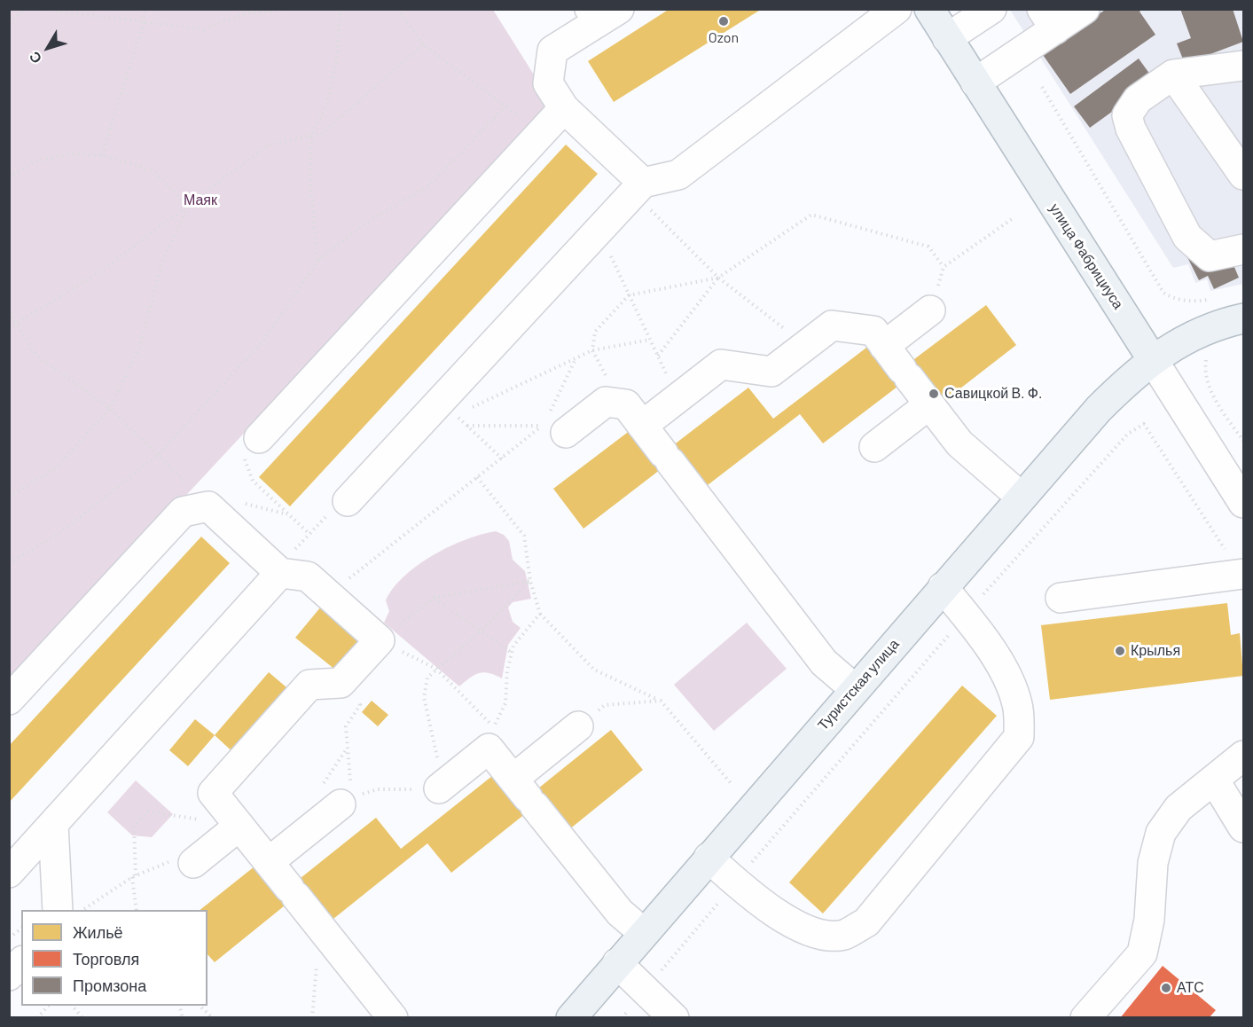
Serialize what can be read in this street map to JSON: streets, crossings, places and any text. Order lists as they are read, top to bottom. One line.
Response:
{"streets":{"main road":["улица Фабрициуса","Туристская улица"]},"crossings":[["улица Фабрициуса","Туристская улица"]],"parks":["Маяк"],"places":["Ozon","Савицкой В. Ф.","Крылья","АТС"],"legend":["Жильё","Торговля","Промзона"],"north":"bottom left"}
